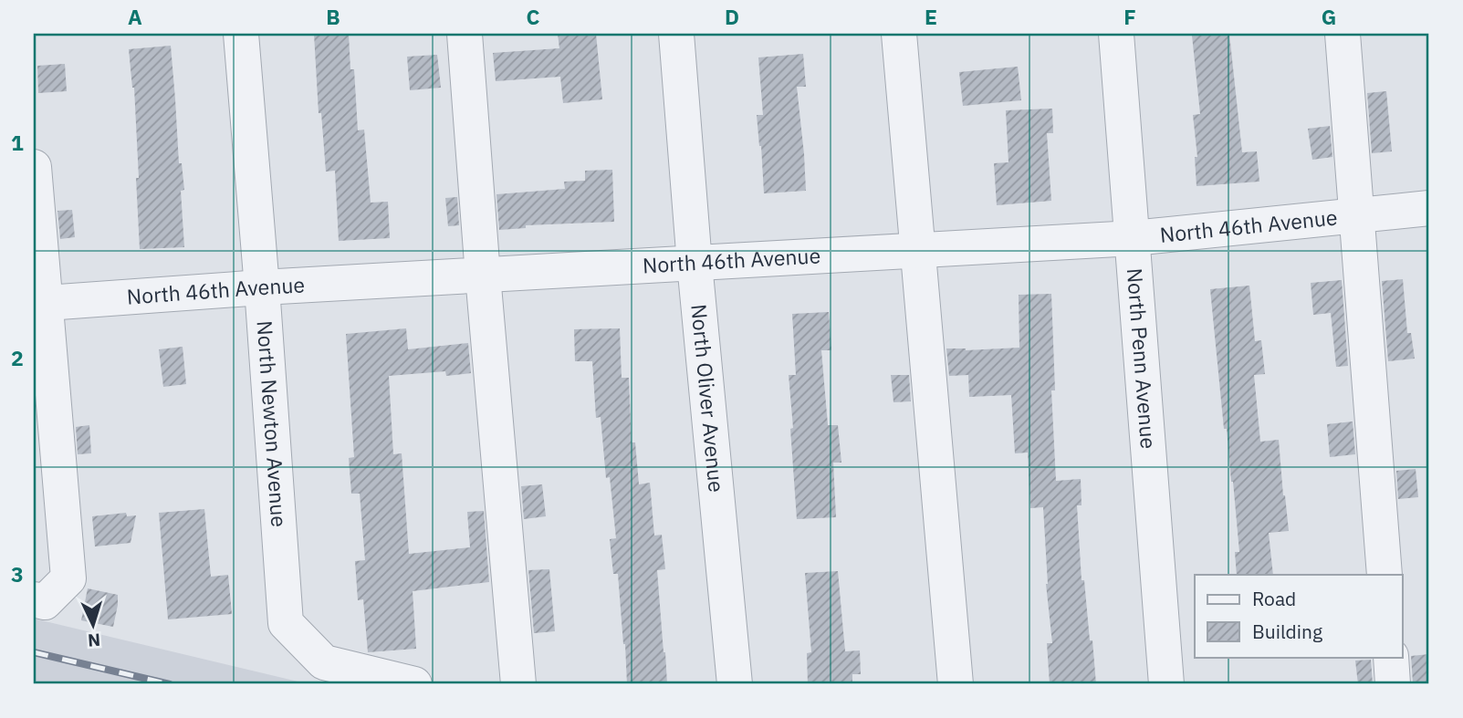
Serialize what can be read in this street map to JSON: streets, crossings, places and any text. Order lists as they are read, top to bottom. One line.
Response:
{"streets":{"street":["North 46th Avenue","North Penn Avenue","North Oliver Avenue","North Newton Avenue"]},"crossings":[["North 46th Avenue","North Penn Avenue"],["North 46th Avenue","North Oliver Avenue"],["North 46th Avenue","North Newton Avenue"]],"legend":["Road","Building"],"north":"bottom","grid":{"columns":["A","B","C","D","E","F","G"],"rows":["1","2","3"]}}
